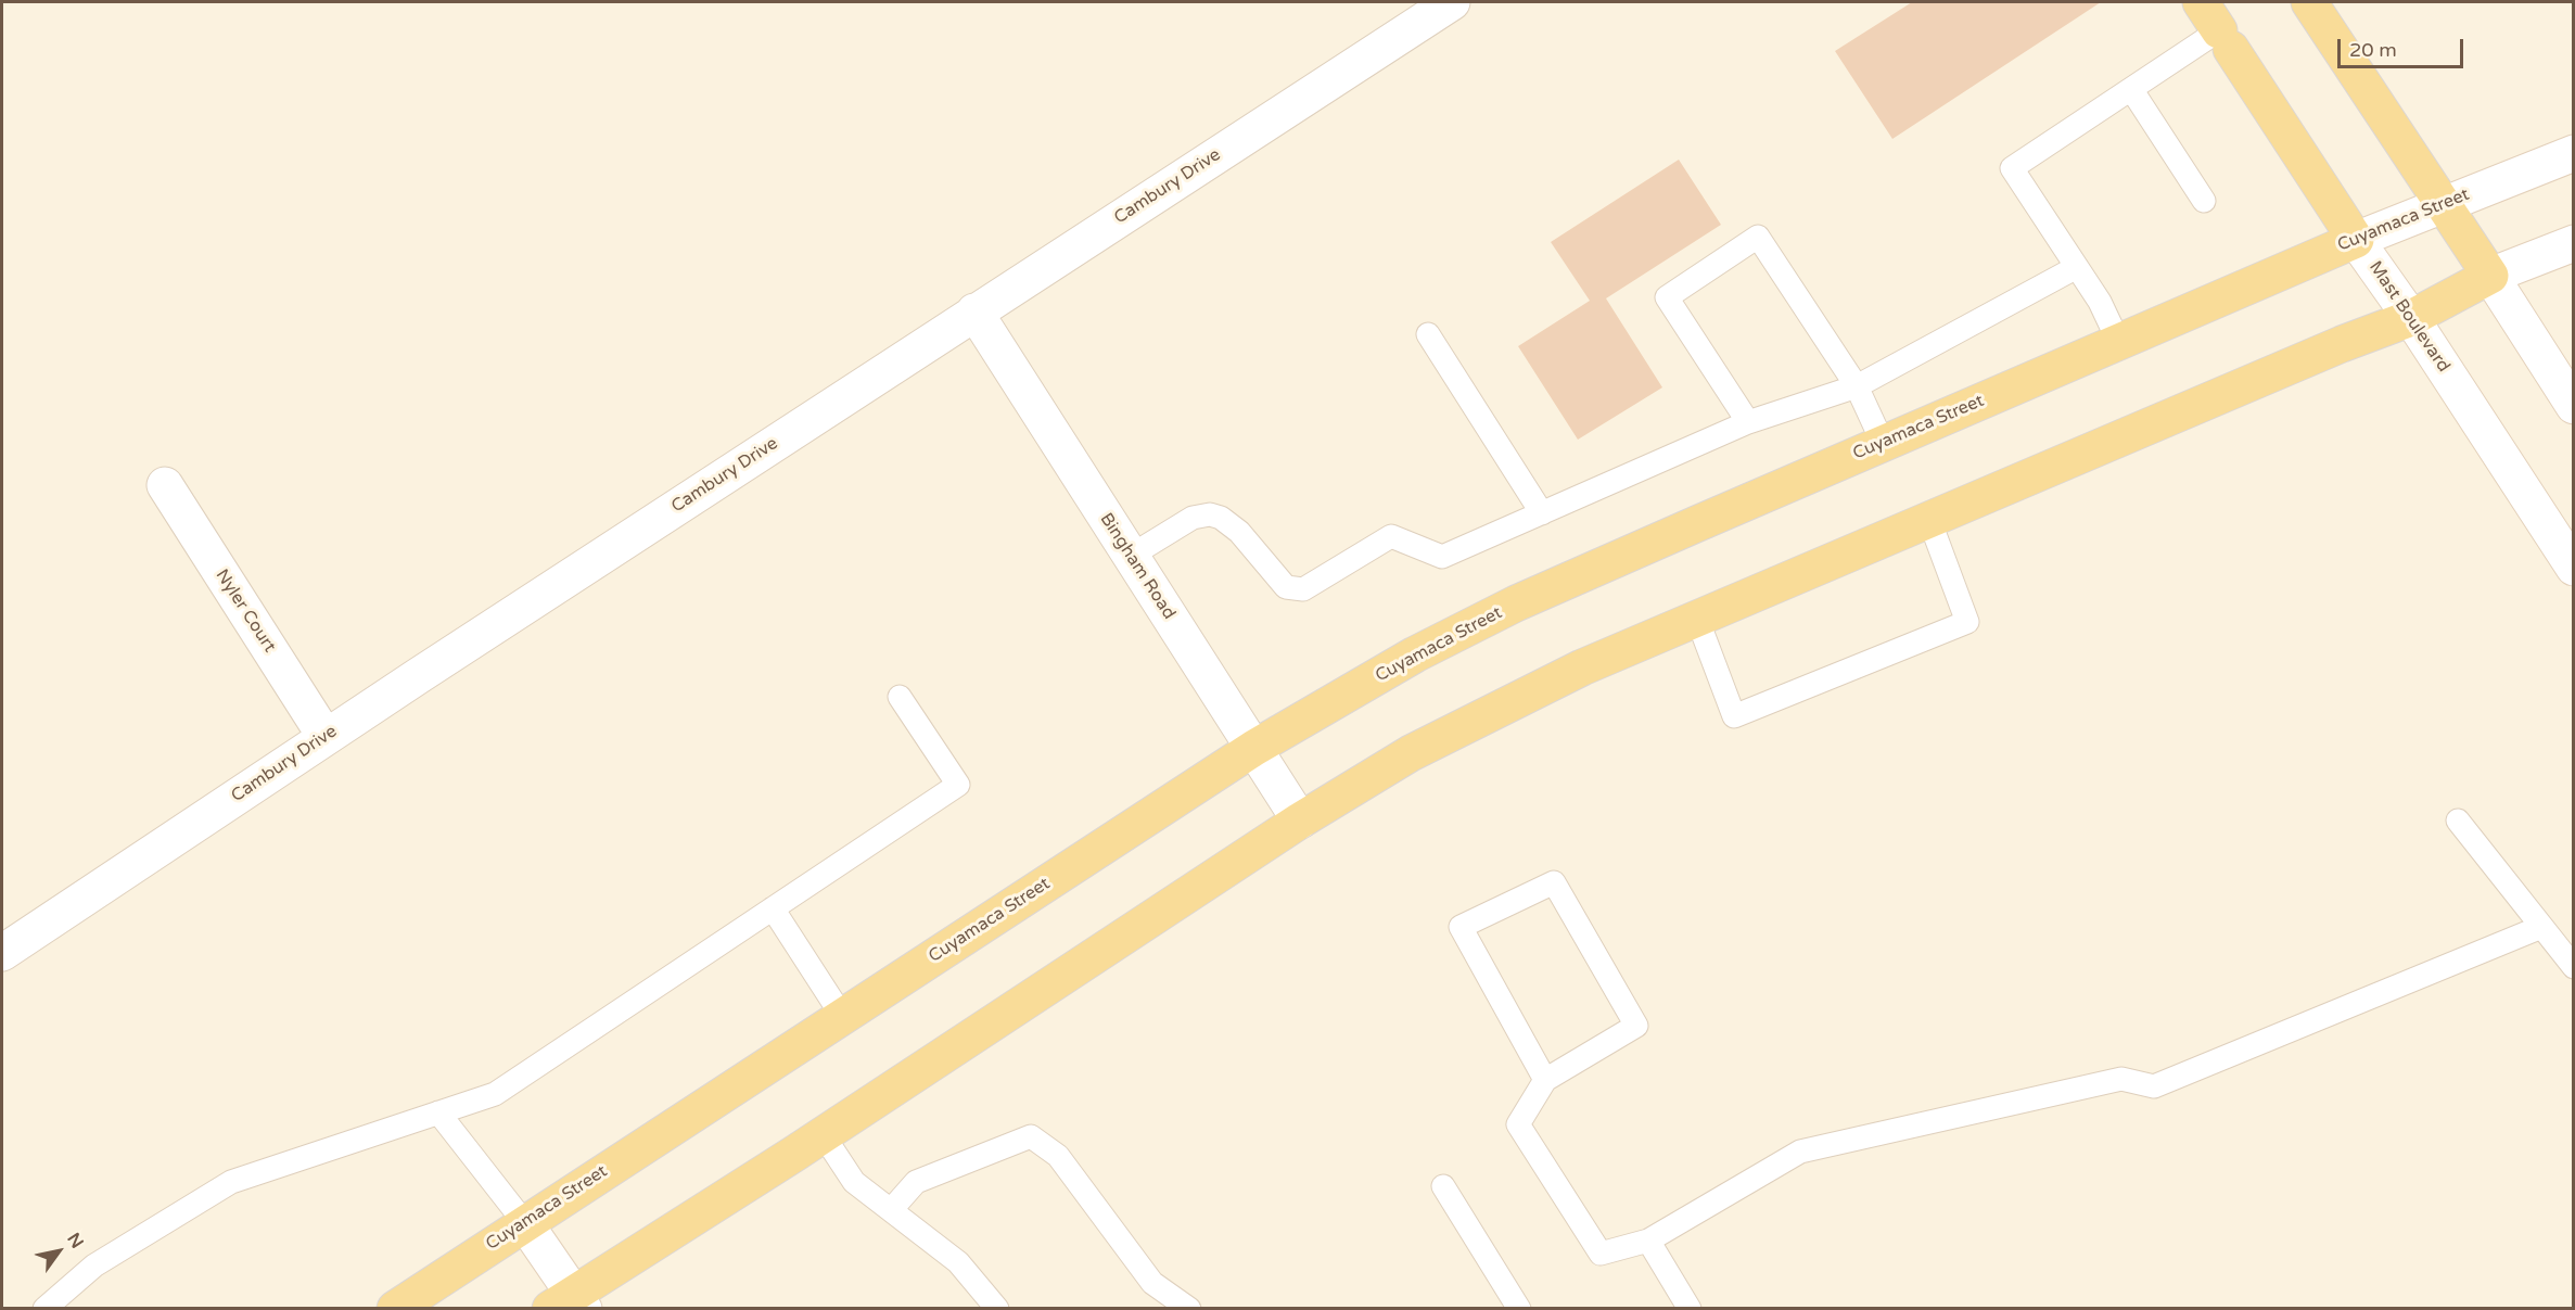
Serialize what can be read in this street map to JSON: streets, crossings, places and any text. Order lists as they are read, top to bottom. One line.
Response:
{"streets":{"main road":["Cuyamaca Street","Mast Boulevard"],"street":["Cambury Drive","Bingham Road","Nyler Court"]},"crossings":[["Cambury Drive","Bingham Road"],["Cambury Drive","Nyler Court"],["Cuyamaca Street","Mast Boulevard"],["Cuyamaca Street","Bingham Road"]],"scale_bar":"20 m","north":"top right"}
